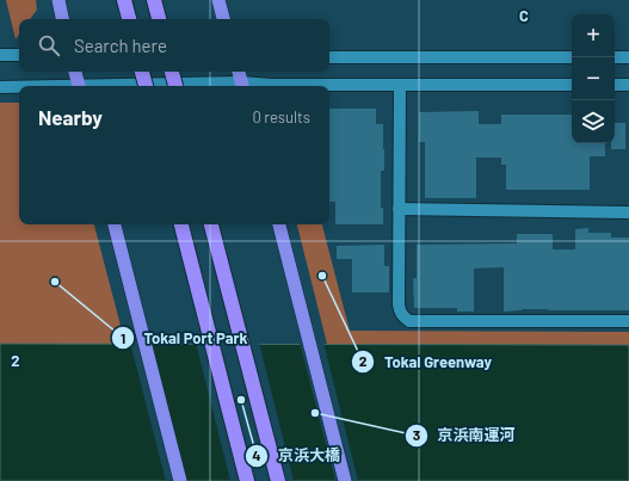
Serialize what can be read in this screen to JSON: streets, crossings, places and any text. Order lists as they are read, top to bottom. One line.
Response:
{"places":["Tokai Greenway","Tokai Port Park","京浜大橋","京浜南運河"],"page":{"map_buttons":["+","−"],"search":"Search here","heading":["Nearby","0 results"]},"grid":{"columns":["C"],"rows":["2"]}}
